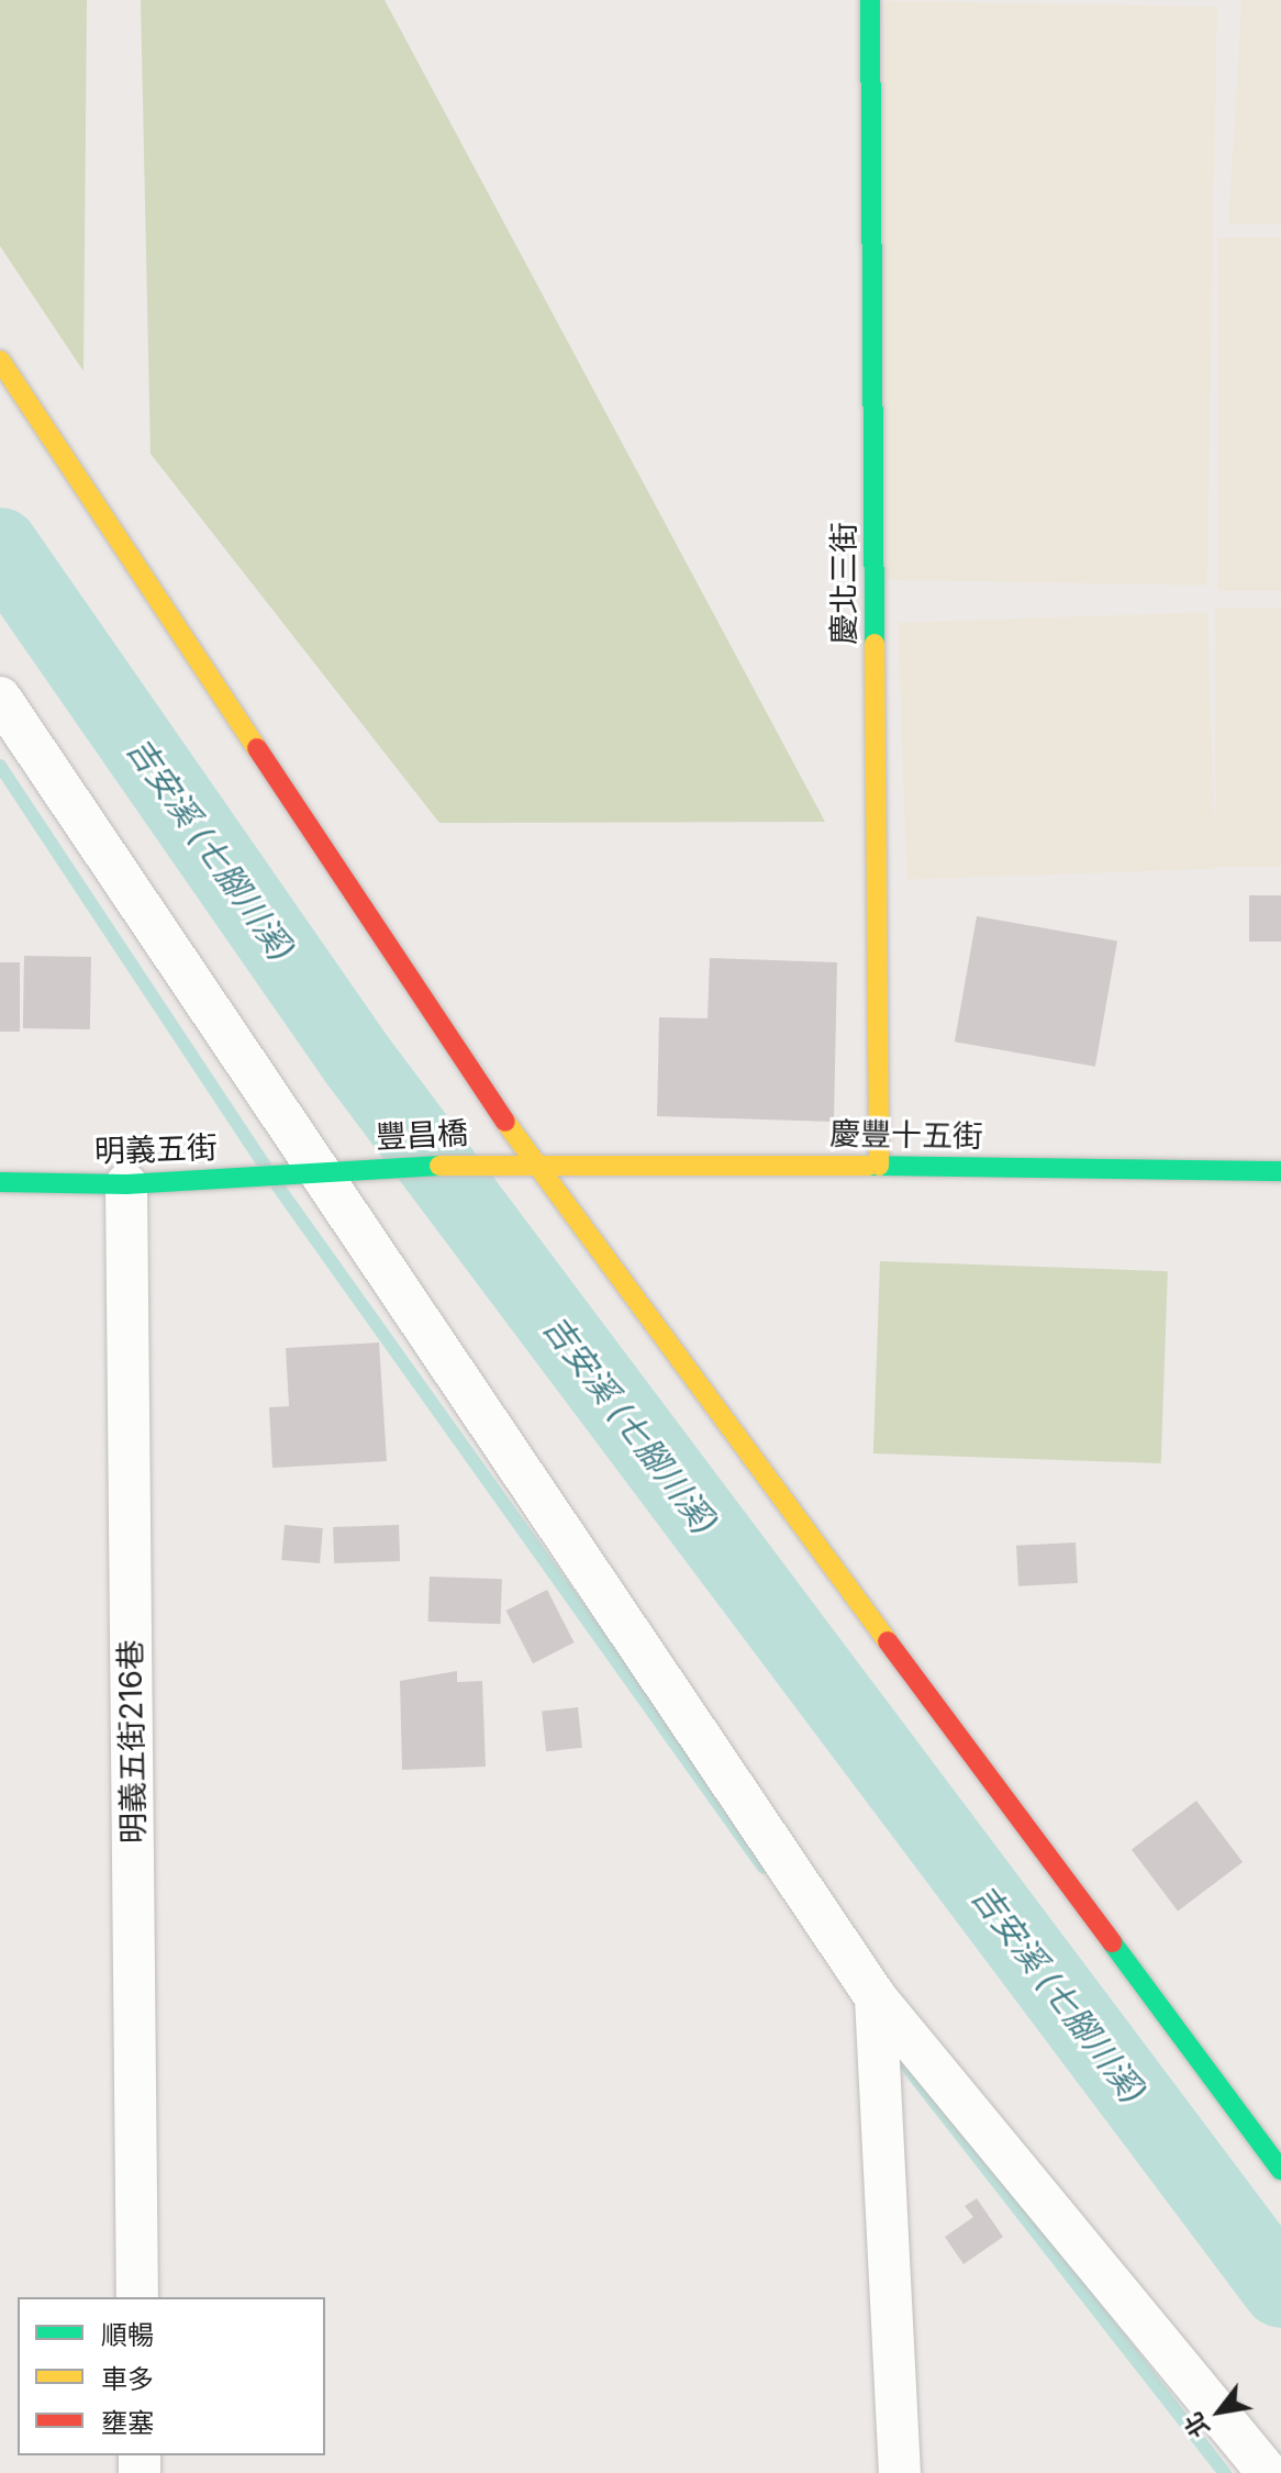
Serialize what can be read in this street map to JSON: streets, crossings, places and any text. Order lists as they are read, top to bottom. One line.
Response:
{"streets":{"street":["慶北三街","豐昌橋","慶豐十五街","明義五街","明義五街216巷"]},"crossings":[["慶北三街","慶豐十五街"],["豐昌橋","慶豐十五街"],["豐昌橋","明義五街"],["明義五街","明義五街216巷"]],"water":["吉安溪 (七腳川溪)"],"legend":["順暢","車多","壅塞"],"north":"bottom left"}
